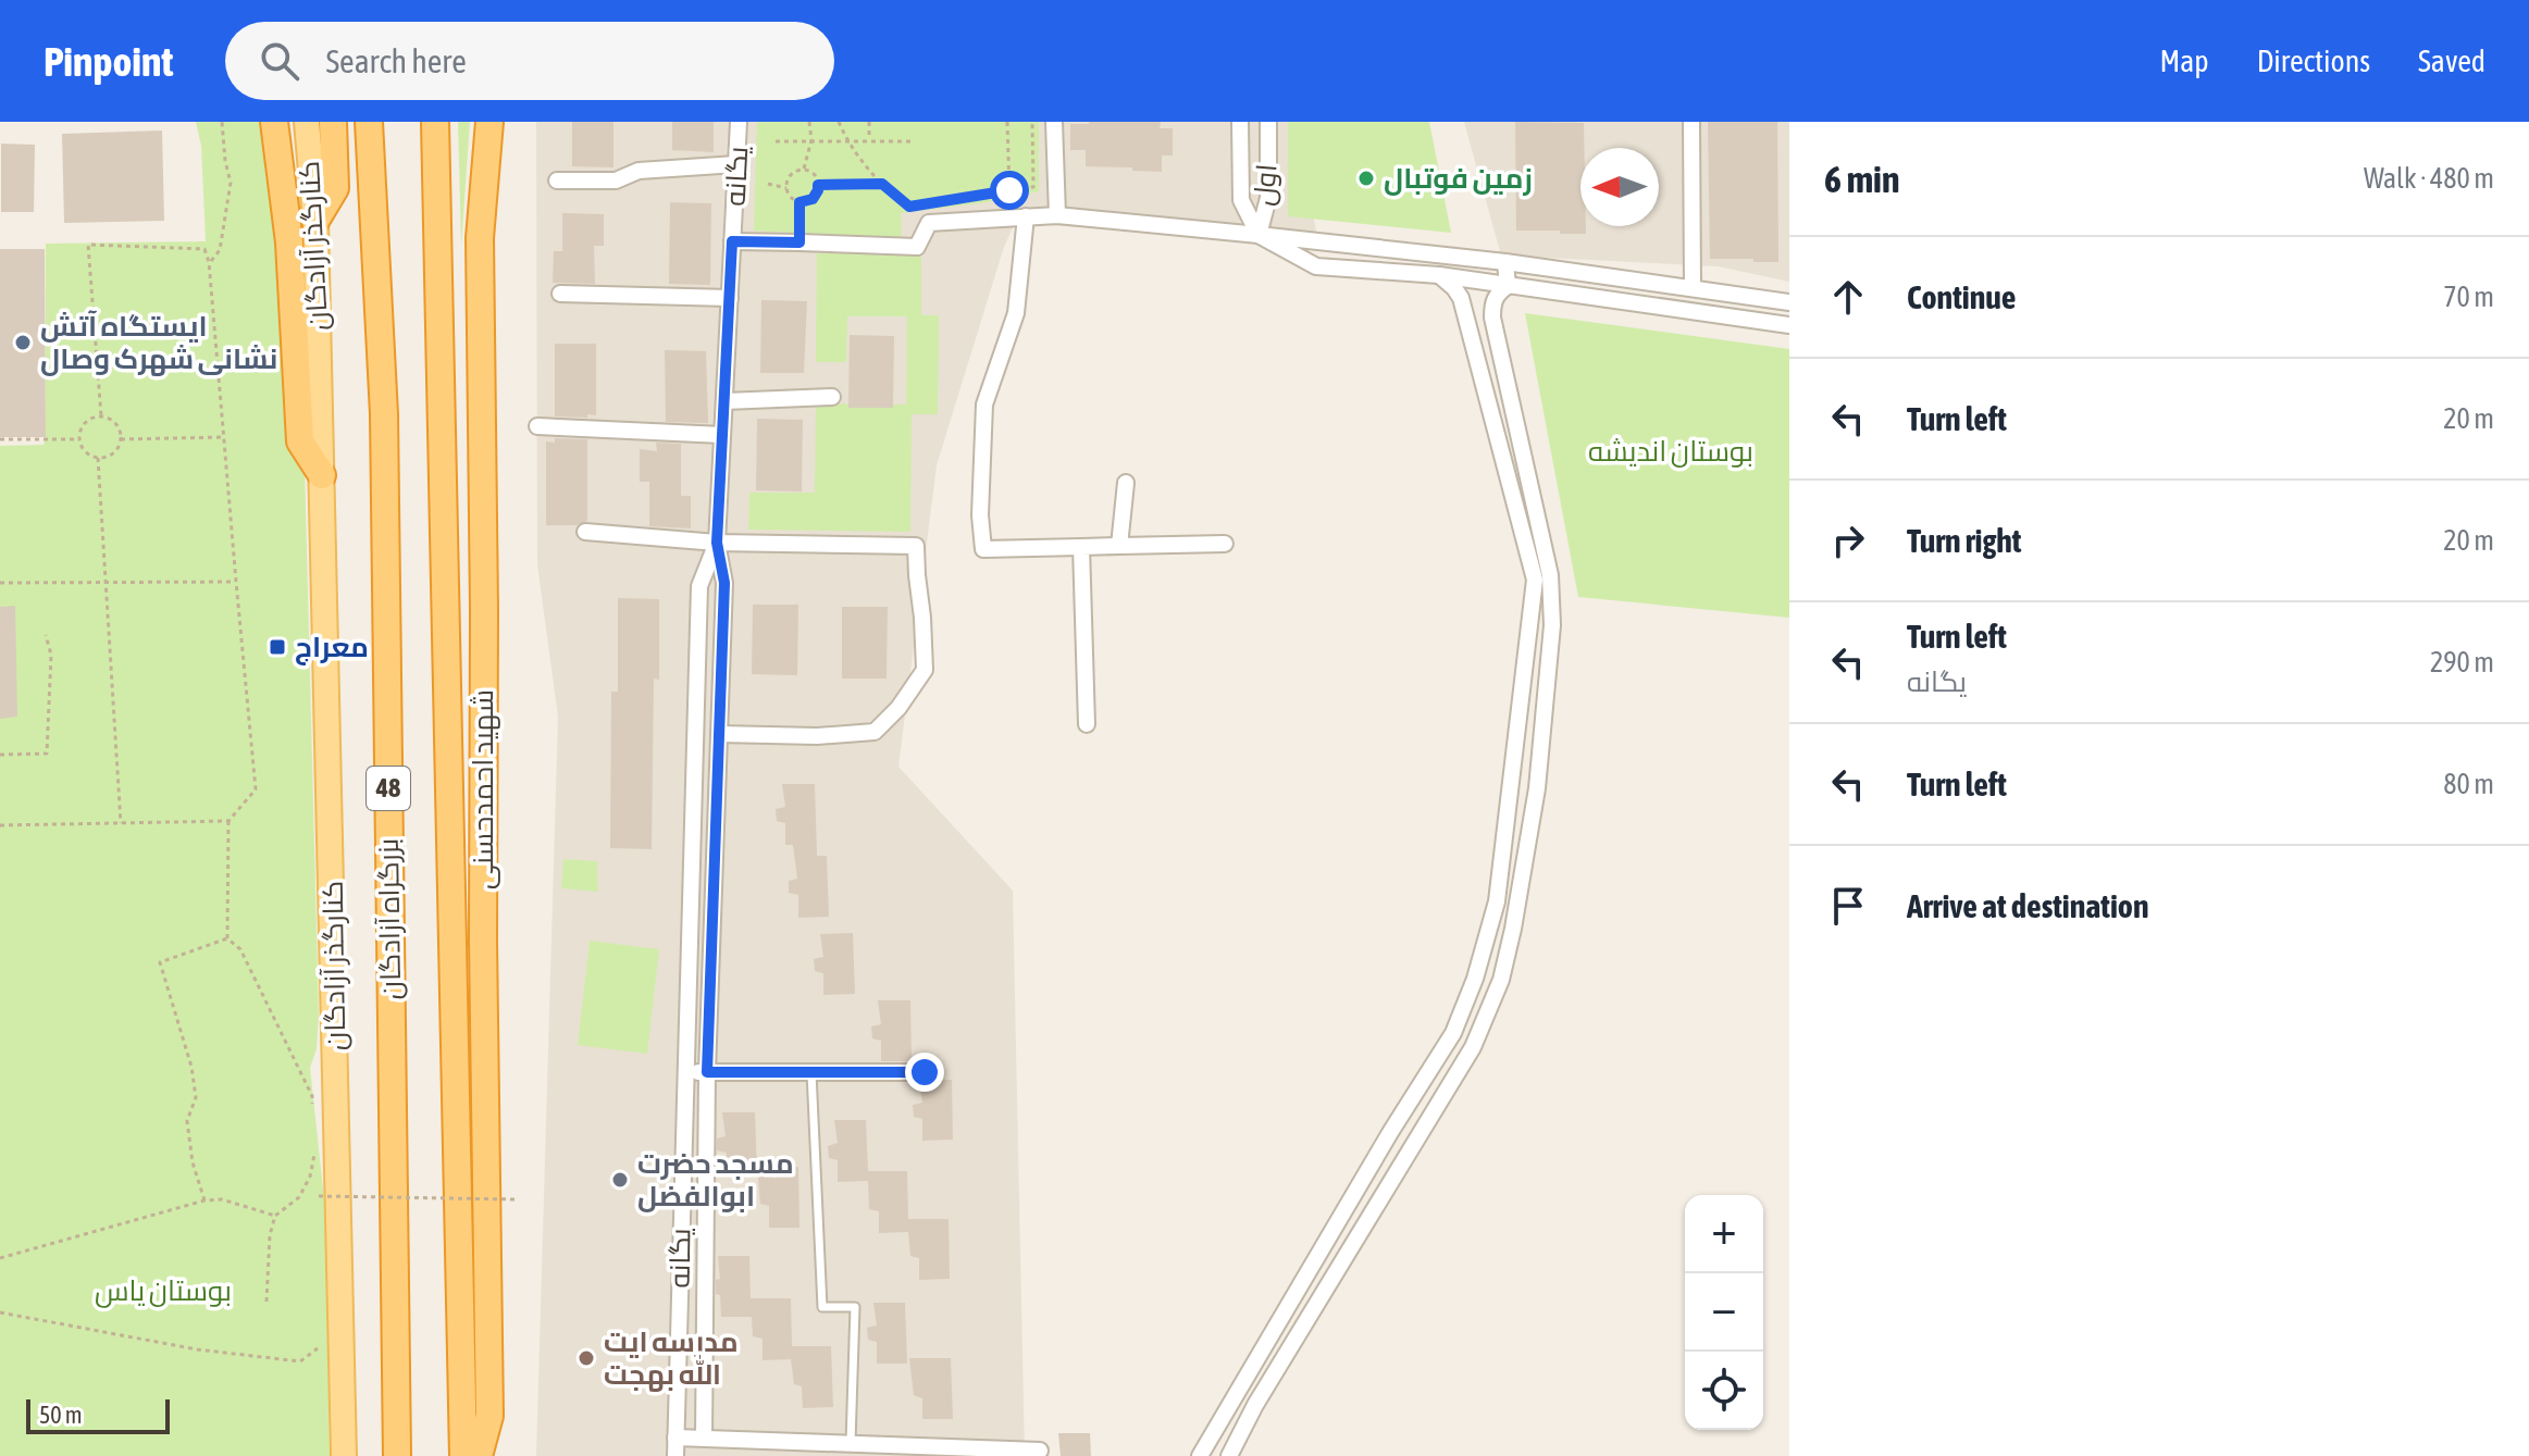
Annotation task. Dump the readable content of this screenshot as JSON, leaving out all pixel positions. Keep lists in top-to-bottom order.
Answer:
{
  "streets": {
    "highway": [
      "کنارگذر آزادگان",
      "48",
      "شهید احمدحسنی",
      "بزرگراه آزادگان"
    ],
    "street": ["یگانه", "اول"]
  },
  "parks": ["بوستان اندیشه", "بوستان یاس"],
  "places": {
    "other": [
      "زمین فوتبال",
      "ایستگاه آتش نشانی شهرک وصال",
      "مسجد حضرت ابوالفضل",
      "مدرسه ایت الله بهجت"
    ],
    "transit": ["معراج"]
  },
  "scale_bar": "50 m",
  "north": "left",
  "page": {
    "header": "Pinpoint",
    "search": "Search here",
    "nav": ["Map", "Directions", "Saved"],
    "heading": ["6 min", "Walk · 480 m"],
    "list": [
      ["Continue", "70 m"],
      ["Turn left", "20 m"],
      ["Turn right", "20 m"],
      ["Turn left", "یگانه", "290 m"],
      ["Turn left", "80 m"],
      "Arrive at destination"
    ],
    "map_buttons": ["+", "−"],
    "scale": "50 m"
  }
}
